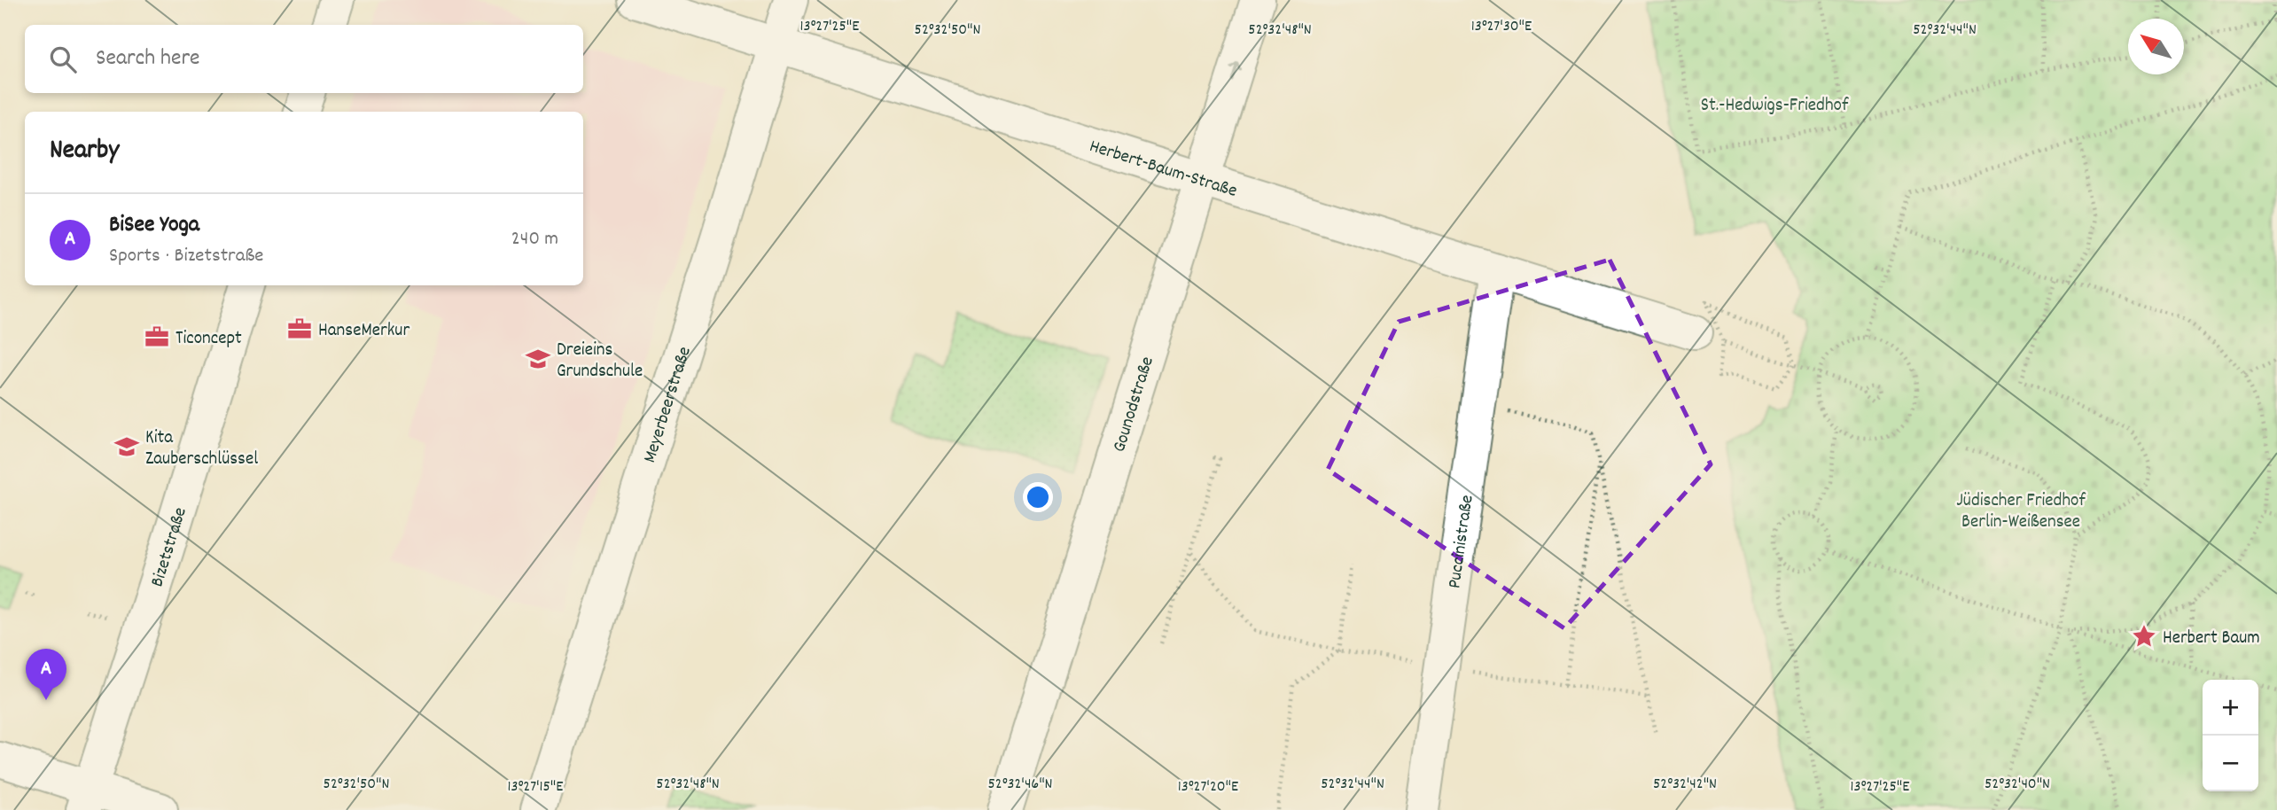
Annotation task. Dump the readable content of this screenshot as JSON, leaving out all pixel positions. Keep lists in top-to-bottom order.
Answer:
{
  "streets": {
    "street": [
      "Herbert-Baum-Straße",
      "Meyerbeerstraße",
      "Gounodstraße",
      "Puccinistraße",
      "Bizetstraße"
    ]
  },
  "crossings": [
    ["Herbert-Baum-Straße", "Meyerbeerstraße"],
    ["Herbert-Baum-Straße", "Gounodstraße"],
    ["Herbert-Baum-Straße", "Puccinistraße"]
  ],
  "parks": ["St.-Hedwigs-Friedhof", "Jüdischer Friedhof Berlin-Weißensee"],
  "places": {
    "office": ["HanseMerkur", "Ticoncept"],
    "school or university": ["Dreieins Grundschule", "Kita Zauberschlüssel"],
    "place": ["Herbert Baum"]
  },
  "north": "top left",
  "page": {
    "search": "Search here",
    "heading": "Nearby",
    "list": [
      {
        "mark": "A",
        "name": "BiSee Yoga",
        "note": "Sports · Bizetstraße",
        "value": "240 m"
      }
    ],
    "pins": "A",
    "map_buttons": ["+", "−"]
  },
  "coordinates": [
    "13°27'25\"E",
    "13°27'30\"E",
    "52°32'50\"N",
    "52°32'48\"N",
    "52°32'44\"N",
    "52°32'46\"N",
    "52°32'42\"N",
    "52°32'40\"N",
    "13°27'15\"E",
    "13°27'20\"E"
  ]
}
